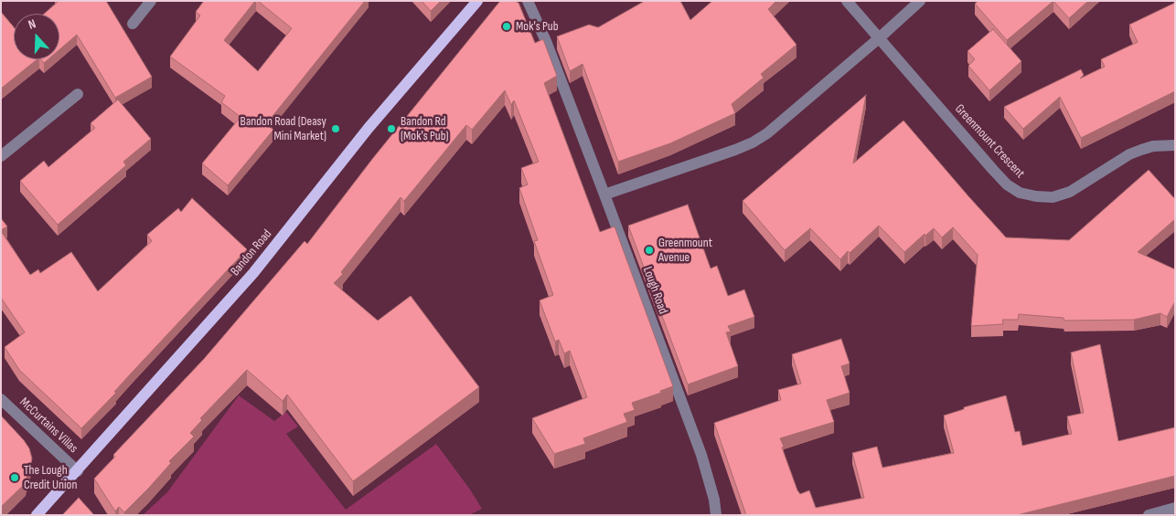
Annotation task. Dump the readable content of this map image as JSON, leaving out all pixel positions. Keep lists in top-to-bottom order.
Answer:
{
  "streets": {
    "main road": ["Bandon Road"],
    "street": ["Greenmount Crescent", "Lough Road", "McCurtains Villas"]
  },
  "crossings": [
    ["Bandon Road", "McCurtains Villas"]
  ],
  "places": [
    "Mok's Pub",
    "Bandon Road (Deasy Mini Market)",
    "Bandon Rd (Mok's Pub)",
    "Greenmount Avenue",
    "The Lough Credit Union"
  ],
  "north": "top"
}
